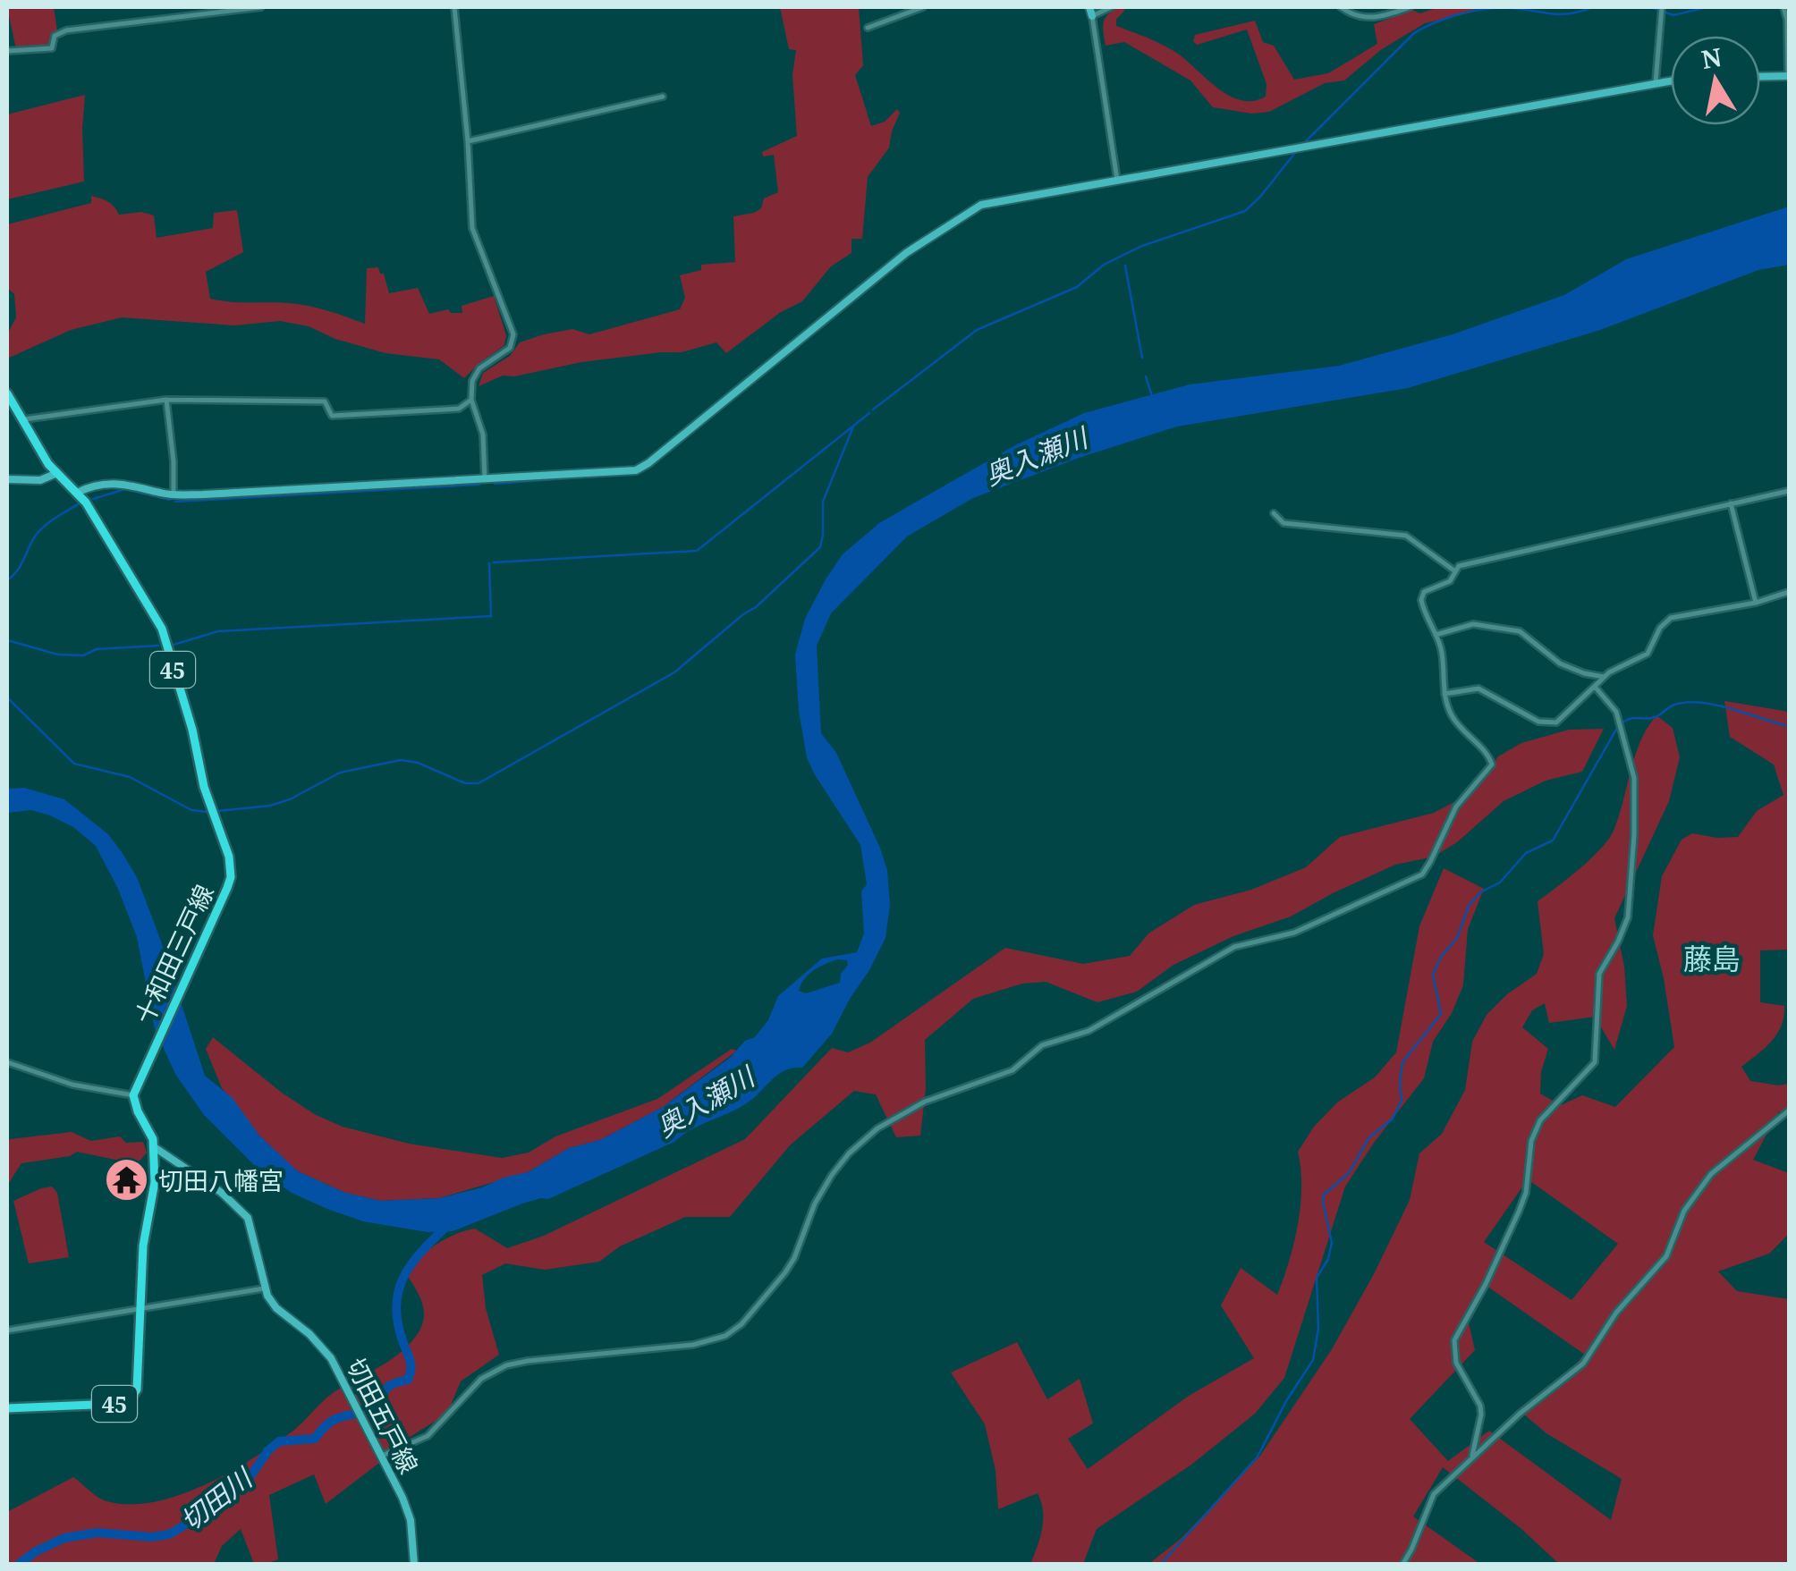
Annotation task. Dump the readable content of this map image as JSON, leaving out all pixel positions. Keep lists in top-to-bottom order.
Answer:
{
  "streets": {
    "main road": ["45", "十和田三戸線"],
    "street": ["切田五戸線"]
  },
  "crossings": [
    ["45", "十和田三戸線"],
    ["45", "切田五戸線"]
  ],
  "districts": ["藤島"],
  "water": ["奥入瀬川", "切田川"],
  "places": {
    "temple": ["切田八幡宮"]
  },
  "north": "top"
}
